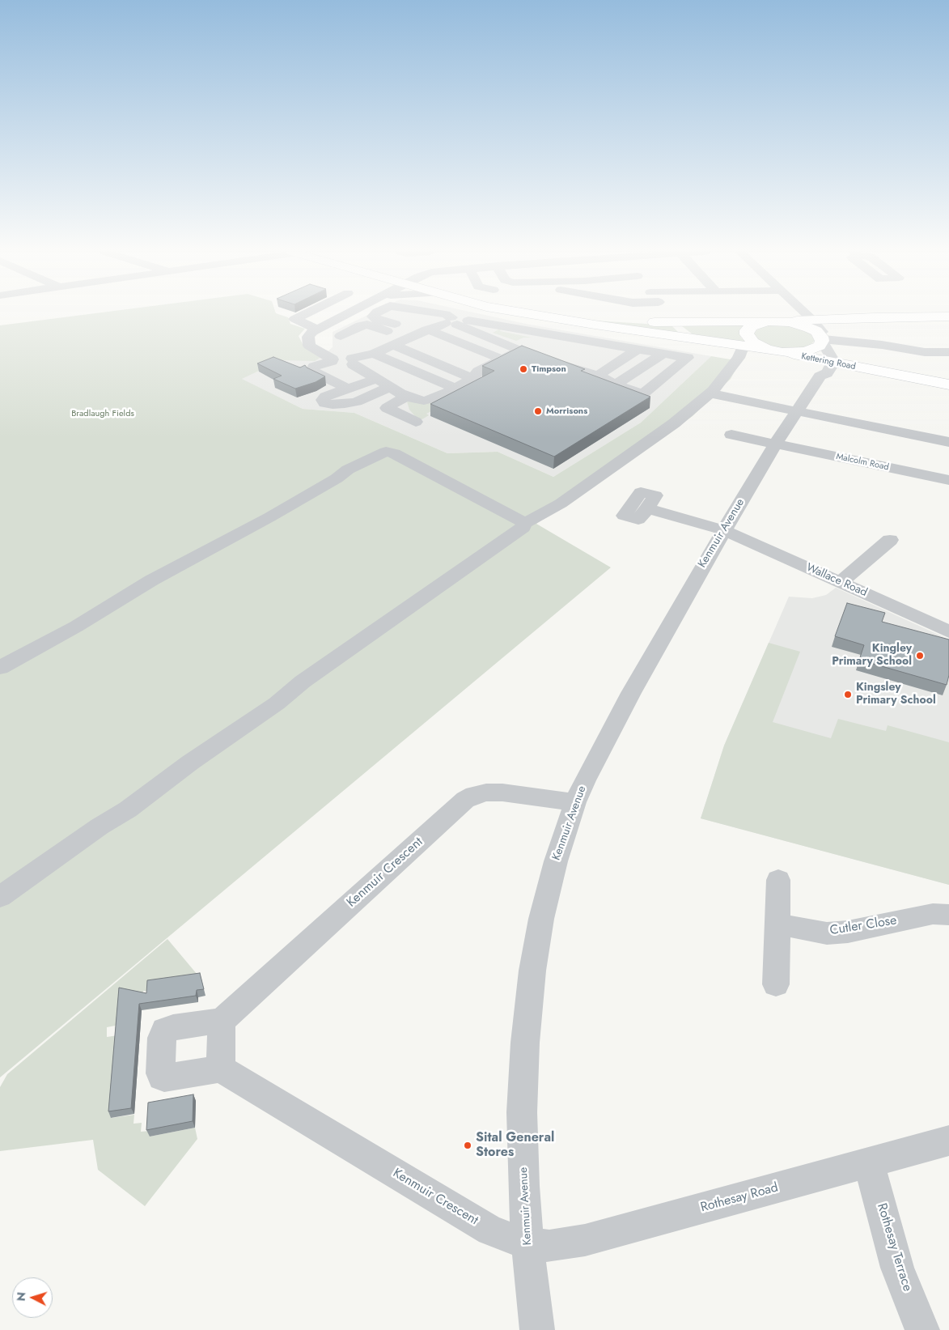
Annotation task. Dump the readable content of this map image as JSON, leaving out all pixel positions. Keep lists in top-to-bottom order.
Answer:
{
  "streets": {
    "main road": ["Kettering Road"],
    "street": [
      "Malcolm Road",
      "Kenmuir Avenue",
      "Wallace Road",
      "Kenmuir Crescent",
      "Cutler Close",
      "Rothesay Road",
      "Rothesay Terrace"
    ]
  },
  "crossings": [
    ["Kettering Road", "Kenmuir Avenue"],
    ["Malcolm Road", "Kenmuir Avenue"],
    ["Kenmuir Avenue", "Wallace Road"],
    ["Kenmuir Avenue", "Kenmuir Crescent"],
    ["Kenmuir Avenue", "Rothesay Road"],
    ["Kenmuir Crescent", "Rothesay Road"],
    ["Rothesay Road", "Rothesay Terrace"]
  ],
  "parks": ["Bradlaugh Fields"],
  "places": [
    "Timpson",
    "Morrisons",
    "Kingley Primary School",
    "Kingsley Primary School",
    "Sital General Stores"
  ],
  "north": "left"
}
